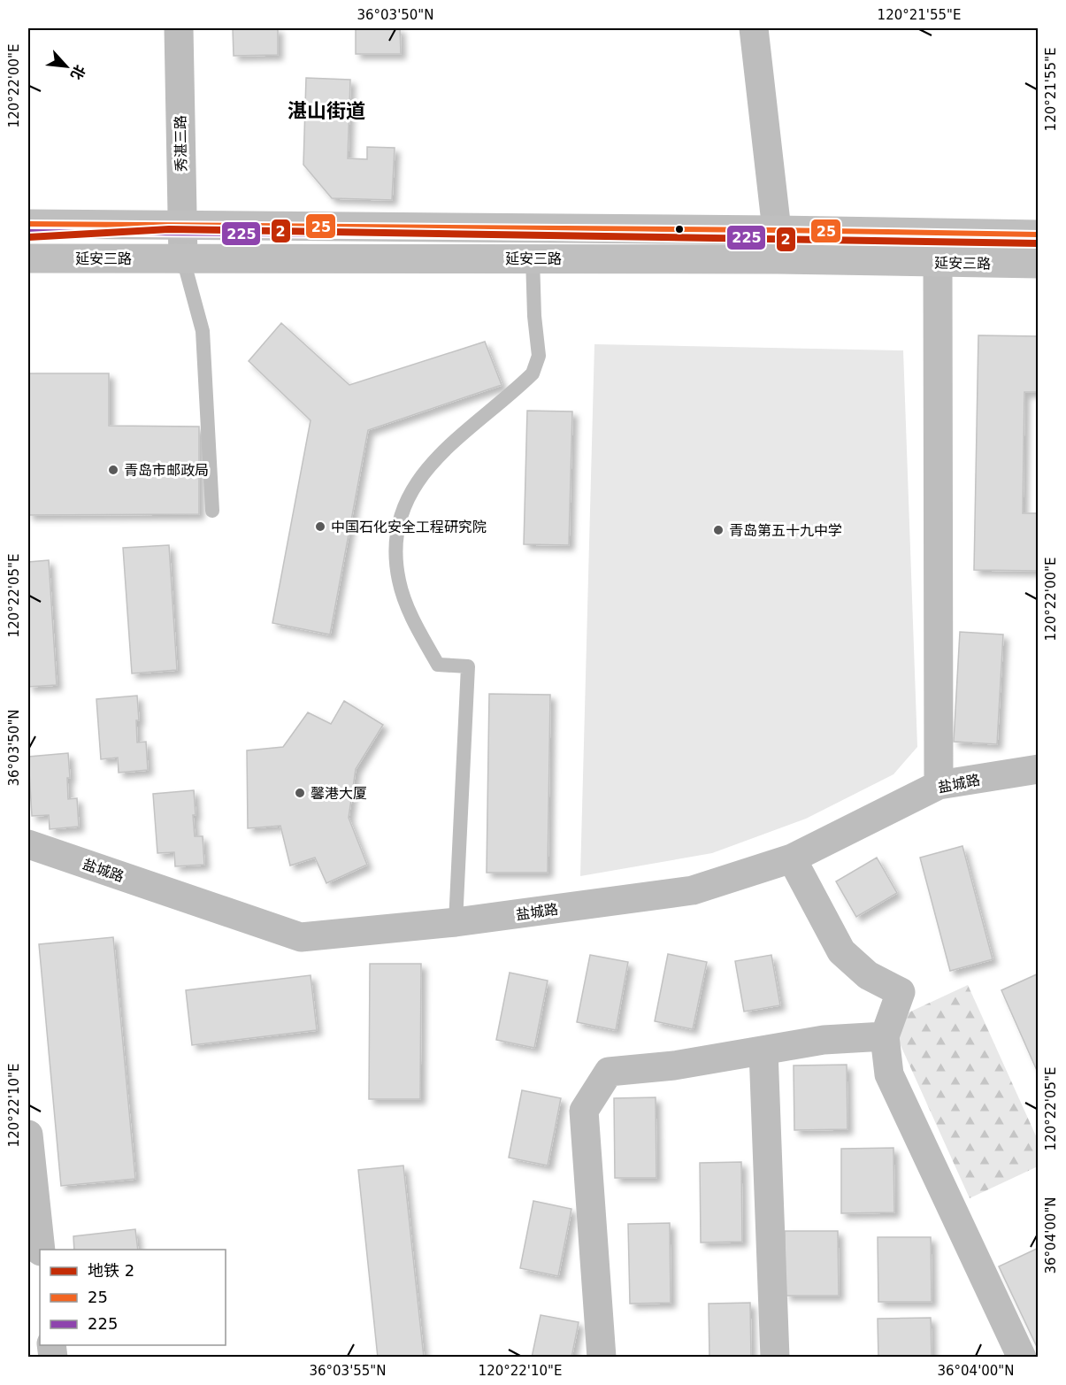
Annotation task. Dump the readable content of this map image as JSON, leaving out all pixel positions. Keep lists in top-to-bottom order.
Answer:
{
  "streets": {
    "main road": ["延安三路"],
    "street": ["秀湛三路", "盐城路"]
  },
  "crossings": [
    ["秀湛三路", "延安三路"]
  ],
  "districts": ["湛山街道"],
  "places": [
    "青岛市邮政局",
    "中国石化安全工程研究院",
    "青岛第五十九中学",
    "馨港大厦"
  ],
  "lines": ["transit line 25", "metro line 2", "transit line 225"],
  "legend": ["地铁 2", "25", "225"],
  "north": "bottom right",
  "coordinates": [
    "36°03'50\"N",
    "120°21'55\"E",
    "120°22'00\"E",
    "120°22'05\"E",
    "120°22'10\"E",
    "36°04'00\"N",
    "36°03'55\"N"
  ]
}
